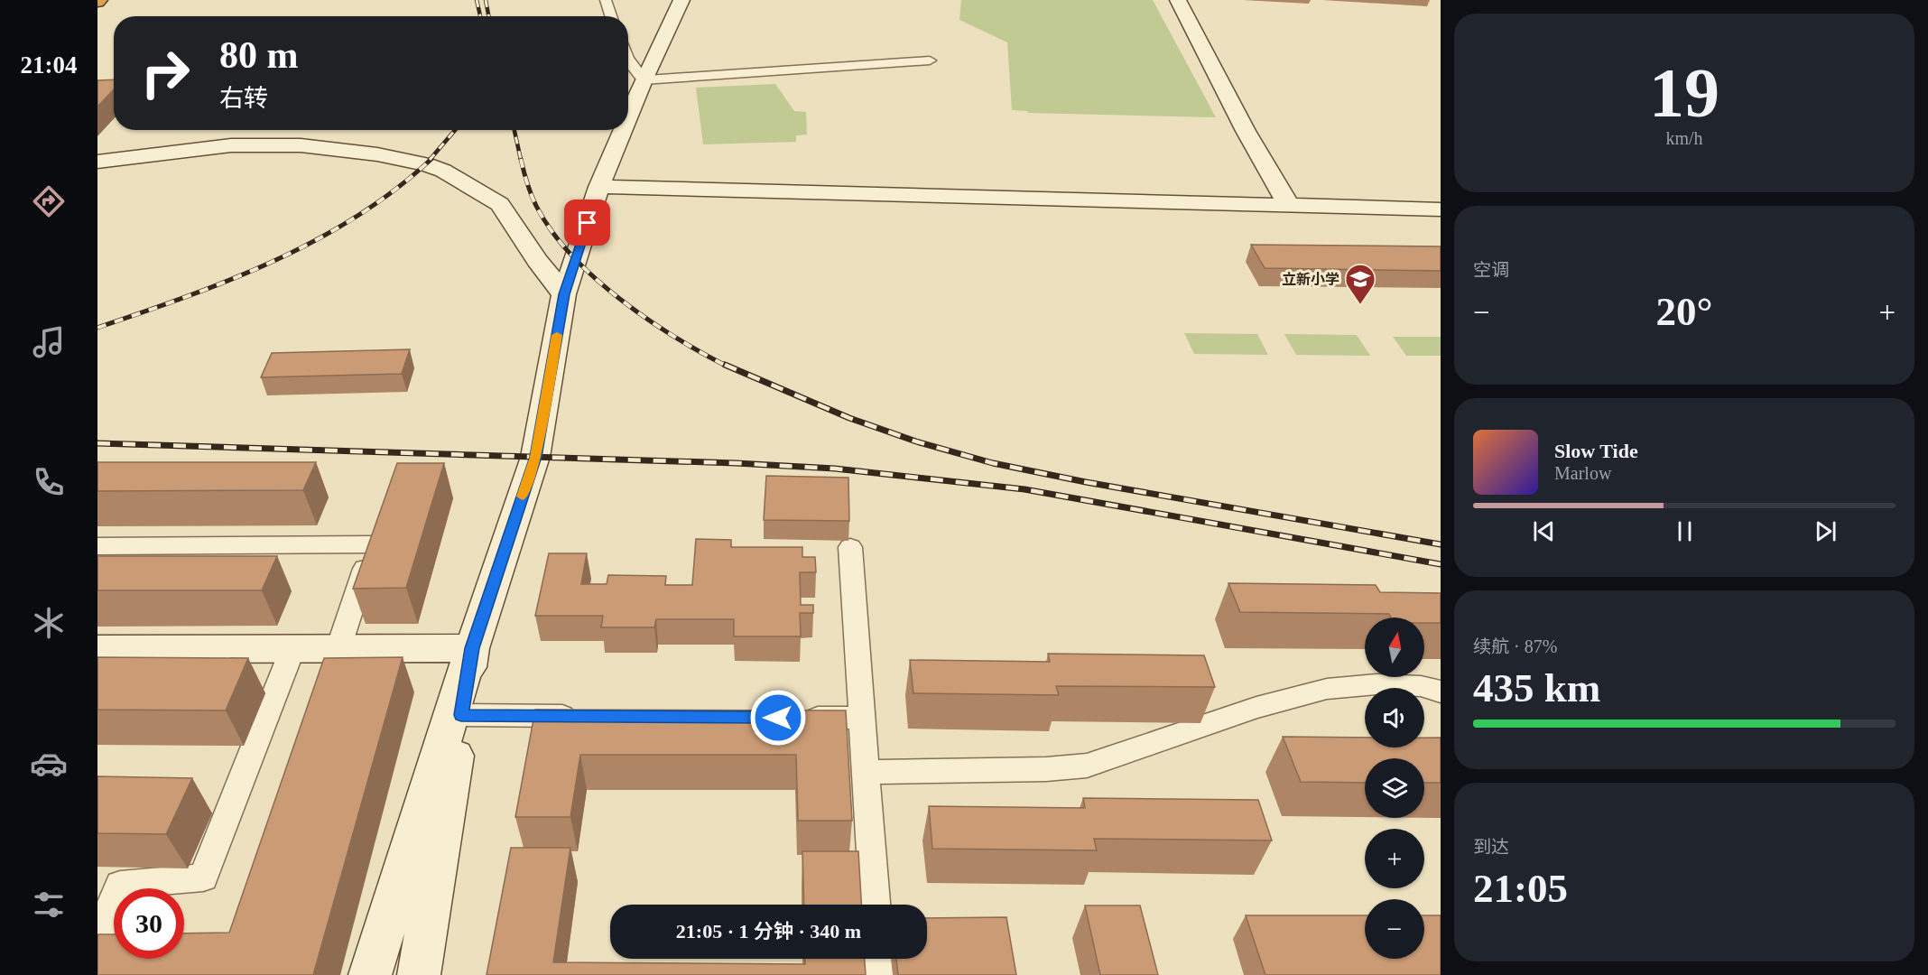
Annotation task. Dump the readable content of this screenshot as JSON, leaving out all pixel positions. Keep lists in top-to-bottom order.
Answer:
{
  "places": {
    "school or university": ["立新小学"]
  },
  "north": "top",
  "page": {
    "tabs": "21:04",
    "tile": [
      ["19", "km/h"],
      "空调",
      ["续航 · 87%", "435 km"],
      ["到达", "21:05"]
    ],
    "turn": ["80 m", "右转"],
    "heat": ["−", "20°", "+"],
    "song": ["Slow Tide", "Marlow"],
    "map_buttons": ["+", "−"],
    "limit": "30",
    "trip": "21:05 · 1 分钟 · 340 m"
  }
}
